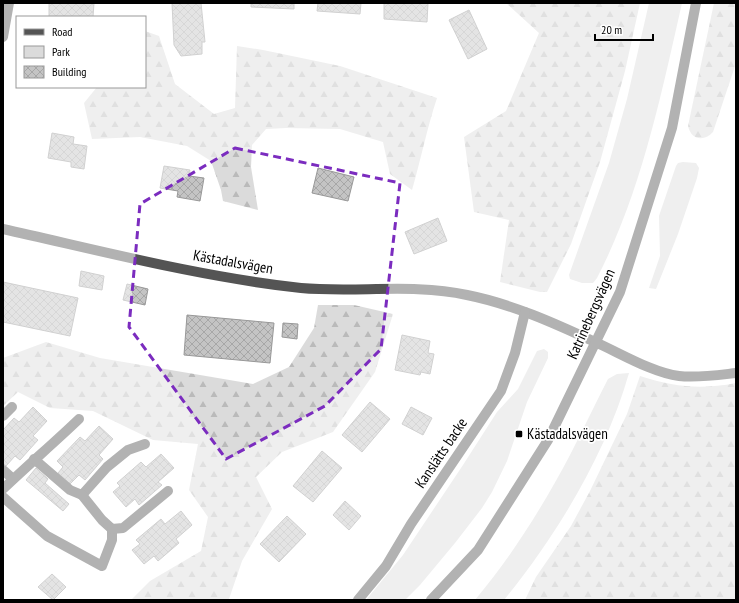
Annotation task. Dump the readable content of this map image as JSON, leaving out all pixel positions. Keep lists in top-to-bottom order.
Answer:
{
  "streets": {
    "street": ["Kästadalsvägen", "Katrinebergsvägen", "Kanslätts backe"]
  },
  "crossings": [
    ["Kästadalsvägen", "Katrinebergsvägen"],
    ["Kästadalsvägen", "Kanslätts backe"]
  ],
  "places": {
    "transit": ["Kästadalsvägen"]
  },
  "legend": ["Road", "Park", "Building"],
  "scale_bar": "20 m"
}
